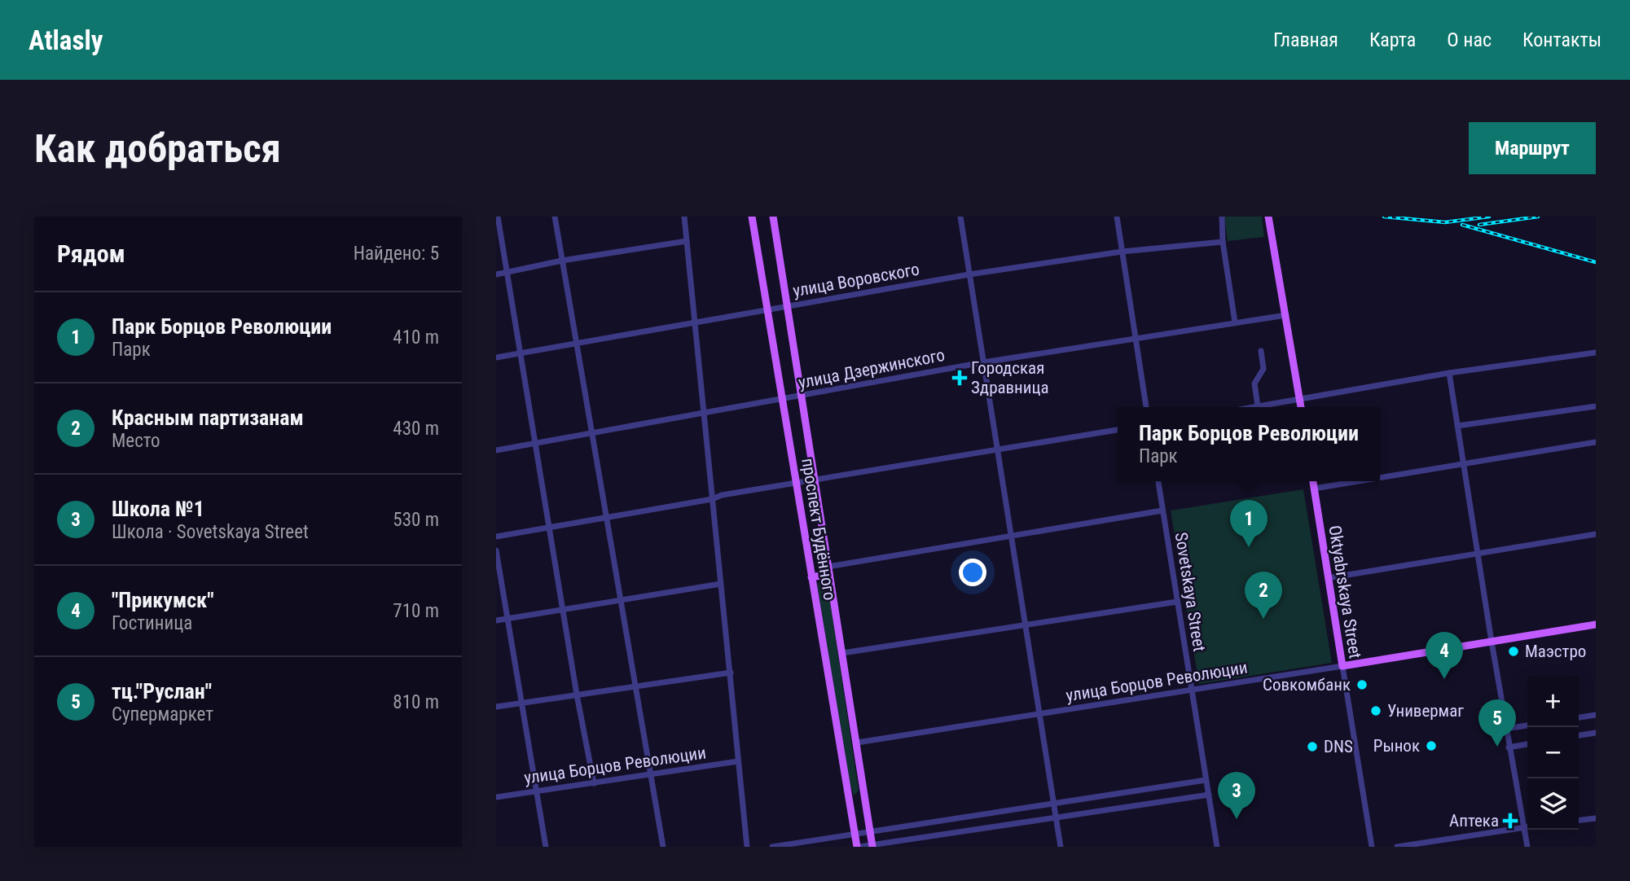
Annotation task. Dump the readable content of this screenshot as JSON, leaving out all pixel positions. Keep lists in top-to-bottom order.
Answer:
{
  "streets": {
    "main road": ["проспект Будённого", "Oktyabrskaya Street", "улица Борцов Революции"],
    "street": ["улица Воровского", "улица Дзержинского", "Sovetskaya Street"]
  },
  "crossings": [
    ["улица Воровского", "проспект Будённого"],
    ["улица Дзержинского", "проспект Будённого"],
    ["проспект Будённого", "улица Борцов Революции"],
    ["Sovetskaya Street", "улица Борцов Революции"],
    ["Oktyabrskaya Street", "улица Борцов Революции"]
  ],
  "places": {
    "health": ["Городская Здравница", "Аптека"],
    "other": [
      "Маэстро",
      "Совкомбанк",
      "Универмаг",
      "Рынок",
      "DNS"
    ]
  },
  "page": {
    "header": "Atlasly",
    "nav": [
      "Главная",
      "Карта",
      "О нас",
      "Контакты"
    ],
    "buttons": "Маршрут",
    "title": "Как добраться",
    "heading": ["Рядом", "Найдено: 5"],
    "list": [
      {
        "mark": "1",
        "name": "Парк Борцов Революции",
        "note": "Парк",
        "value": "410 m"
      },
      {
        "mark": "2",
        "name": "Красным партизанам",
        "note": "Место",
        "value": "430 m"
      },
      {
        "mark": "3",
        "name": "Школа №1",
        "note": "Школа · Sovetskaya Street",
        "value": "530 m"
      },
      {
        "mark": "4",
        "name": "\"Прикумск\"",
        "note": "Гостиница",
        "value": "710 m"
      },
      {
        "mark": "5",
        "name": "тц.\"Руслан\"",
        "note": "Супермаркет",
        "value": "810 m"
      }
    ],
    "popup": ["Парк Борцов Революции", "Парк"],
    "pins": [
      "1",
      "2",
      "4",
      "5",
      "3"
    ],
    "map_buttons": ["+", "−"]
  }
}
